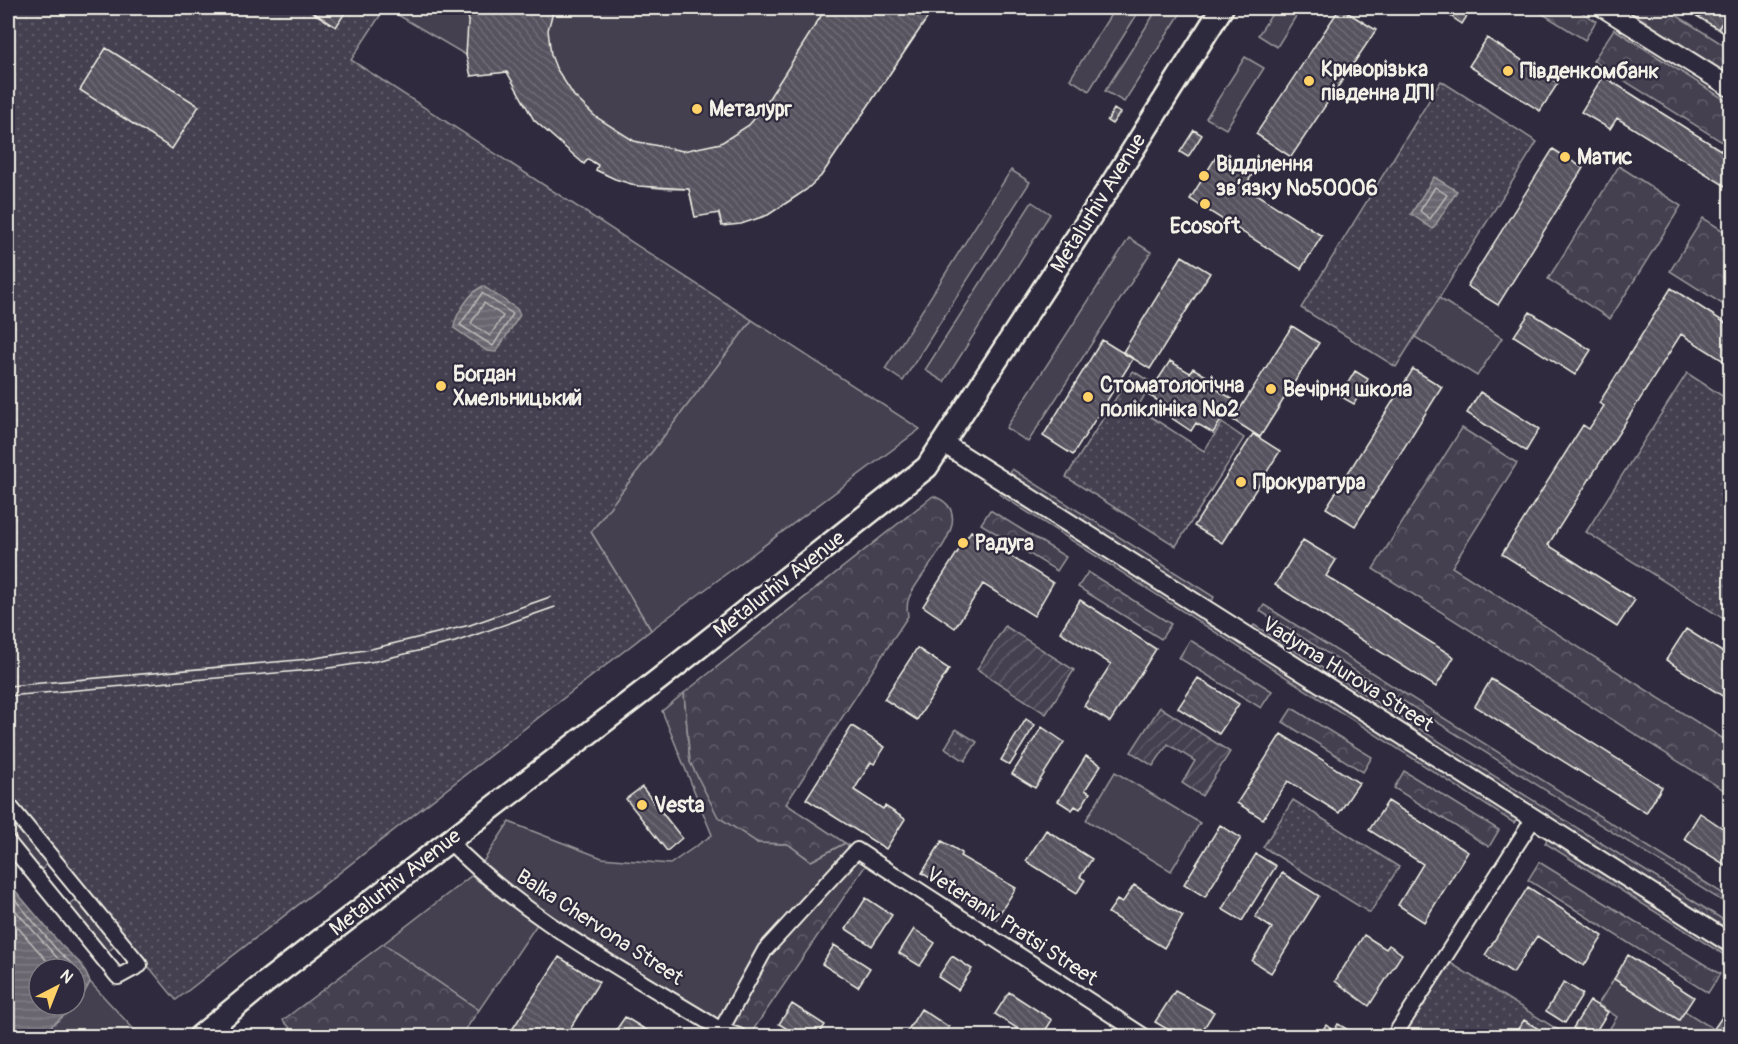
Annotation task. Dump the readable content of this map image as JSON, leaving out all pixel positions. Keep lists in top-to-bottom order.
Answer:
{
  "streets": {
    "main road": ["Metalurhiv Avenue"],
    "street": ["Vadyma Hurova Street", "Veteraniv Pratsi Street", "Balka Chervona Street"]
  },
  "crossings": [
    ["Metalurhiv Avenue", "Vadyma Hurova Street"],
    ["Metalurhiv Avenue", "Balka Chervona Street"],
    ["Veteraniv Pratsi Street", "Balka Chervona Street"]
  ],
  "places": [
    "Південкомбанк",
    "Криворізька південна ДПІ",
    "Металург",
    "Матис",
    "Відділення зв’язку №50006",
    "Ecosoft",
    "Богдан Хмельницький",
    "Вечірня школа",
    "Стоматологічна поліклініка №2",
    "Прокуратура",
    "Радуга",
    "Vesta"
  ],
  "north": "top right"
}
